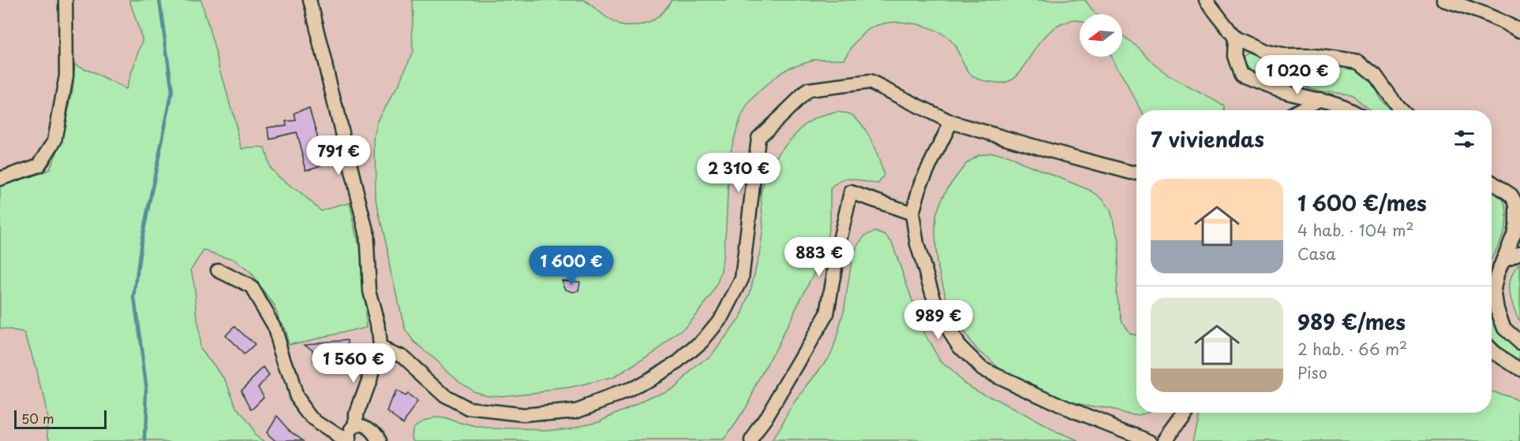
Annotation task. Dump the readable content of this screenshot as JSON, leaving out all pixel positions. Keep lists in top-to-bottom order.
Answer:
{
  "scale_bar": "50 m",
  "north": "left",
  "page": {
    "price": [
      "1 020 €",
      "791 €",
      "2 310 €",
      "883 €",
      "1 600 €",
      "989 €",
      "1 560 €"
    ],
    "heading": "7 viviendas",
    "list": [
      {
        "name": "1 600 €/mes",
        "note": "4 hab. · 104 m² · Casa"
      },
      {
        "name": "989 €/mes",
        "note": "2 hab. · 66 m² · Piso"
      }
    ],
    "scale": "50 m"
  }
}
